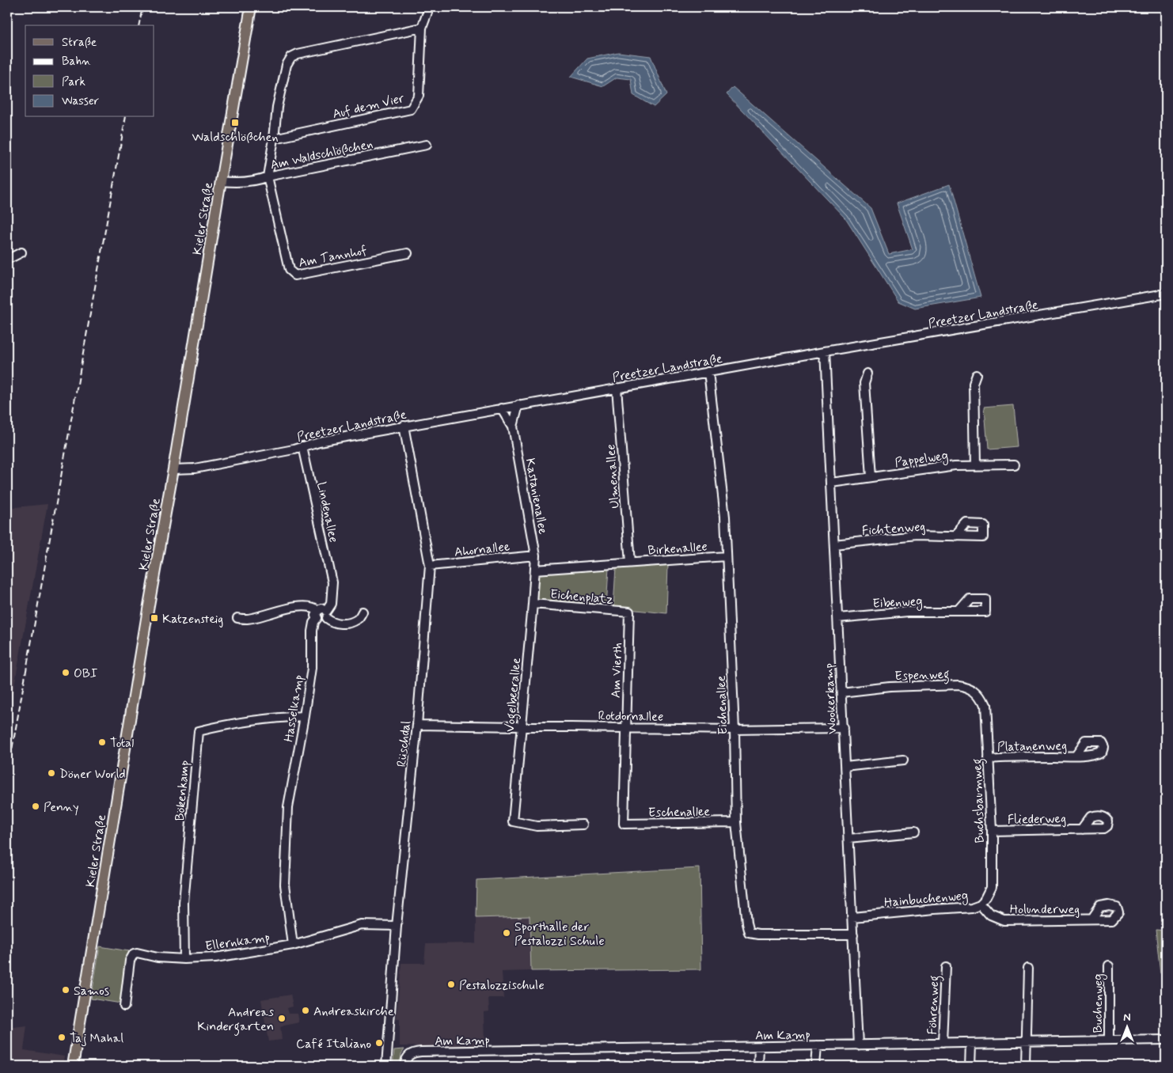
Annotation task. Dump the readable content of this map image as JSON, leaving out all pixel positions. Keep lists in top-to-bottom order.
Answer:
{
  "streets": {
    "main road": ["Kieler Straße"],
    "street": [
      "Auf dem Vier",
      "Am Waldschlößchen",
      "Am Tannhof",
      "Preetzer Landstraße",
      "Pappelweg",
      "Ulmenallee",
      "Kastanienallee",
      "Lindenallee",
      "Fichtenweg",
      "Birkenallee",
      "Ahornallee",
      "Eichenplatz",
      "Eibenweg",
      "Am Vierth",
      "Espenweg",
      "Vogelbeerallee",
      "Wookerkamp",
      "Eichenallee",
      "Hasselkamp",
      "Rotdornallee",
      "Rüschdal",
      "Platanenweg",
      "Bökenkamp",
      "Buchsbaumweg",
      "Eschenallee",
      "Fliederweg",
      "Hainbuchenweg",
      "Holunderweg",
      "Ellernkamp",
      "Buchenweg",
      "Föhrenweg",
      "Am Kamp"
    ]
  },
  "crossings": [
    ["Am Waldschlößchen", "Kieler Straße"],
    ["Am Waldschlößchen", "Am Tannhof"],
    ["Kieler Straße", "Preetzer Landstraße"],
    ["Preetzer Landstraße", "Ulmenallee"],
    ["Preetzer Landstraße", "Kastanienallee"],
    ["Preetzer Landstraße", "Lindenallee"],
    ["Preetzer Landstraße", "Wookerkamp"],
    ["Preetzer Landstraße", "Eichenallee"],
    ["Preetzer Landstraße", "Rüschdal"],
    ["Pappelweg", "Wookerkamp"],
    ["Ulmenallee", "Birkenallee"],
    ["Ulmenallee", "Eichenplatz"],
    ["Kastanienallee", "Ahornallee"],
    ["Kastanienallee", "Eichenplatz"],
    ["Kastanienallee", "Vogelbeerallee"],
    ["Fichtenweg", "Wookerkamp"],
    ["Birkenallee", "Eichenplatz"],
    ["Birkenallee", "Eichenallee"],
    ["Ahornallee", "Rüschdal"],
    ["Eichenplatz", "Am Vierth"],
    ["Eichenplatz", "Vogelbeerallee"],
    ["Eibenweg", "Wookerkamp"],
    ["Am Vierth", "Rotdornallee"],
    ["Am Vierth", "Eschenallee"],
    ["Espenweg", "Wookerkamp"],
    ["Espenweg", "Buchsbaumweg"],
    ["Vogelbeerallee", "Rotdornallee"],
    ["Wookerkamp", "Eichenallee"],
    ["Wookerkamp", "Rotdornallee"],
    ["Wookerkamp", "Hainbuchenweg"],
    ["Wookerkamp", "Am Kamp"],
    ["Eichenallee", "Rotdornallee"],
    ["Eichenallee", "Eschenallee"],
    ["Hasselkamp", "Bökenkamp"],
    ["Hasselkamp", "Ellernkamp"],
    ["Rotdornallee", "Rüschdal"],
    ["Rüschdal", "Ellernkamp"],
    ["Platanenweg", "Buchsbaumweg"],
    ["Bökenkamp", "Ellernkamp"],
    ["Buchsbaumweg", "Fliederweg"],
    ["Buchsbaumweg", "Hainbuchenweg"],
    ["Hainbuchenweg", "Holunderweg"],
    ["Buchenweg", "Am Kamp"],
    ["Föhrenweg", "Am Kamp"]
  ],
  "places": {
    "transit": ["Waldschlößchen", "Katzensteig"],
    "other": [
      "OBI",
      "Total",
      "Döner World",
      "Penny",
      "Sporthalle der Pestalozzi Schule",
      "Pestalozzischule",
      "Samos",
      "Andreaskirche",
      "Andreas Kindergarten",
      "Taj Mahal",
      "Café Italiano"
    ]
  },
  "legend": [
    "Straße",
    "Bahn",
    "Park",
    "Wasser"
  ],
  "north": "top"
}
